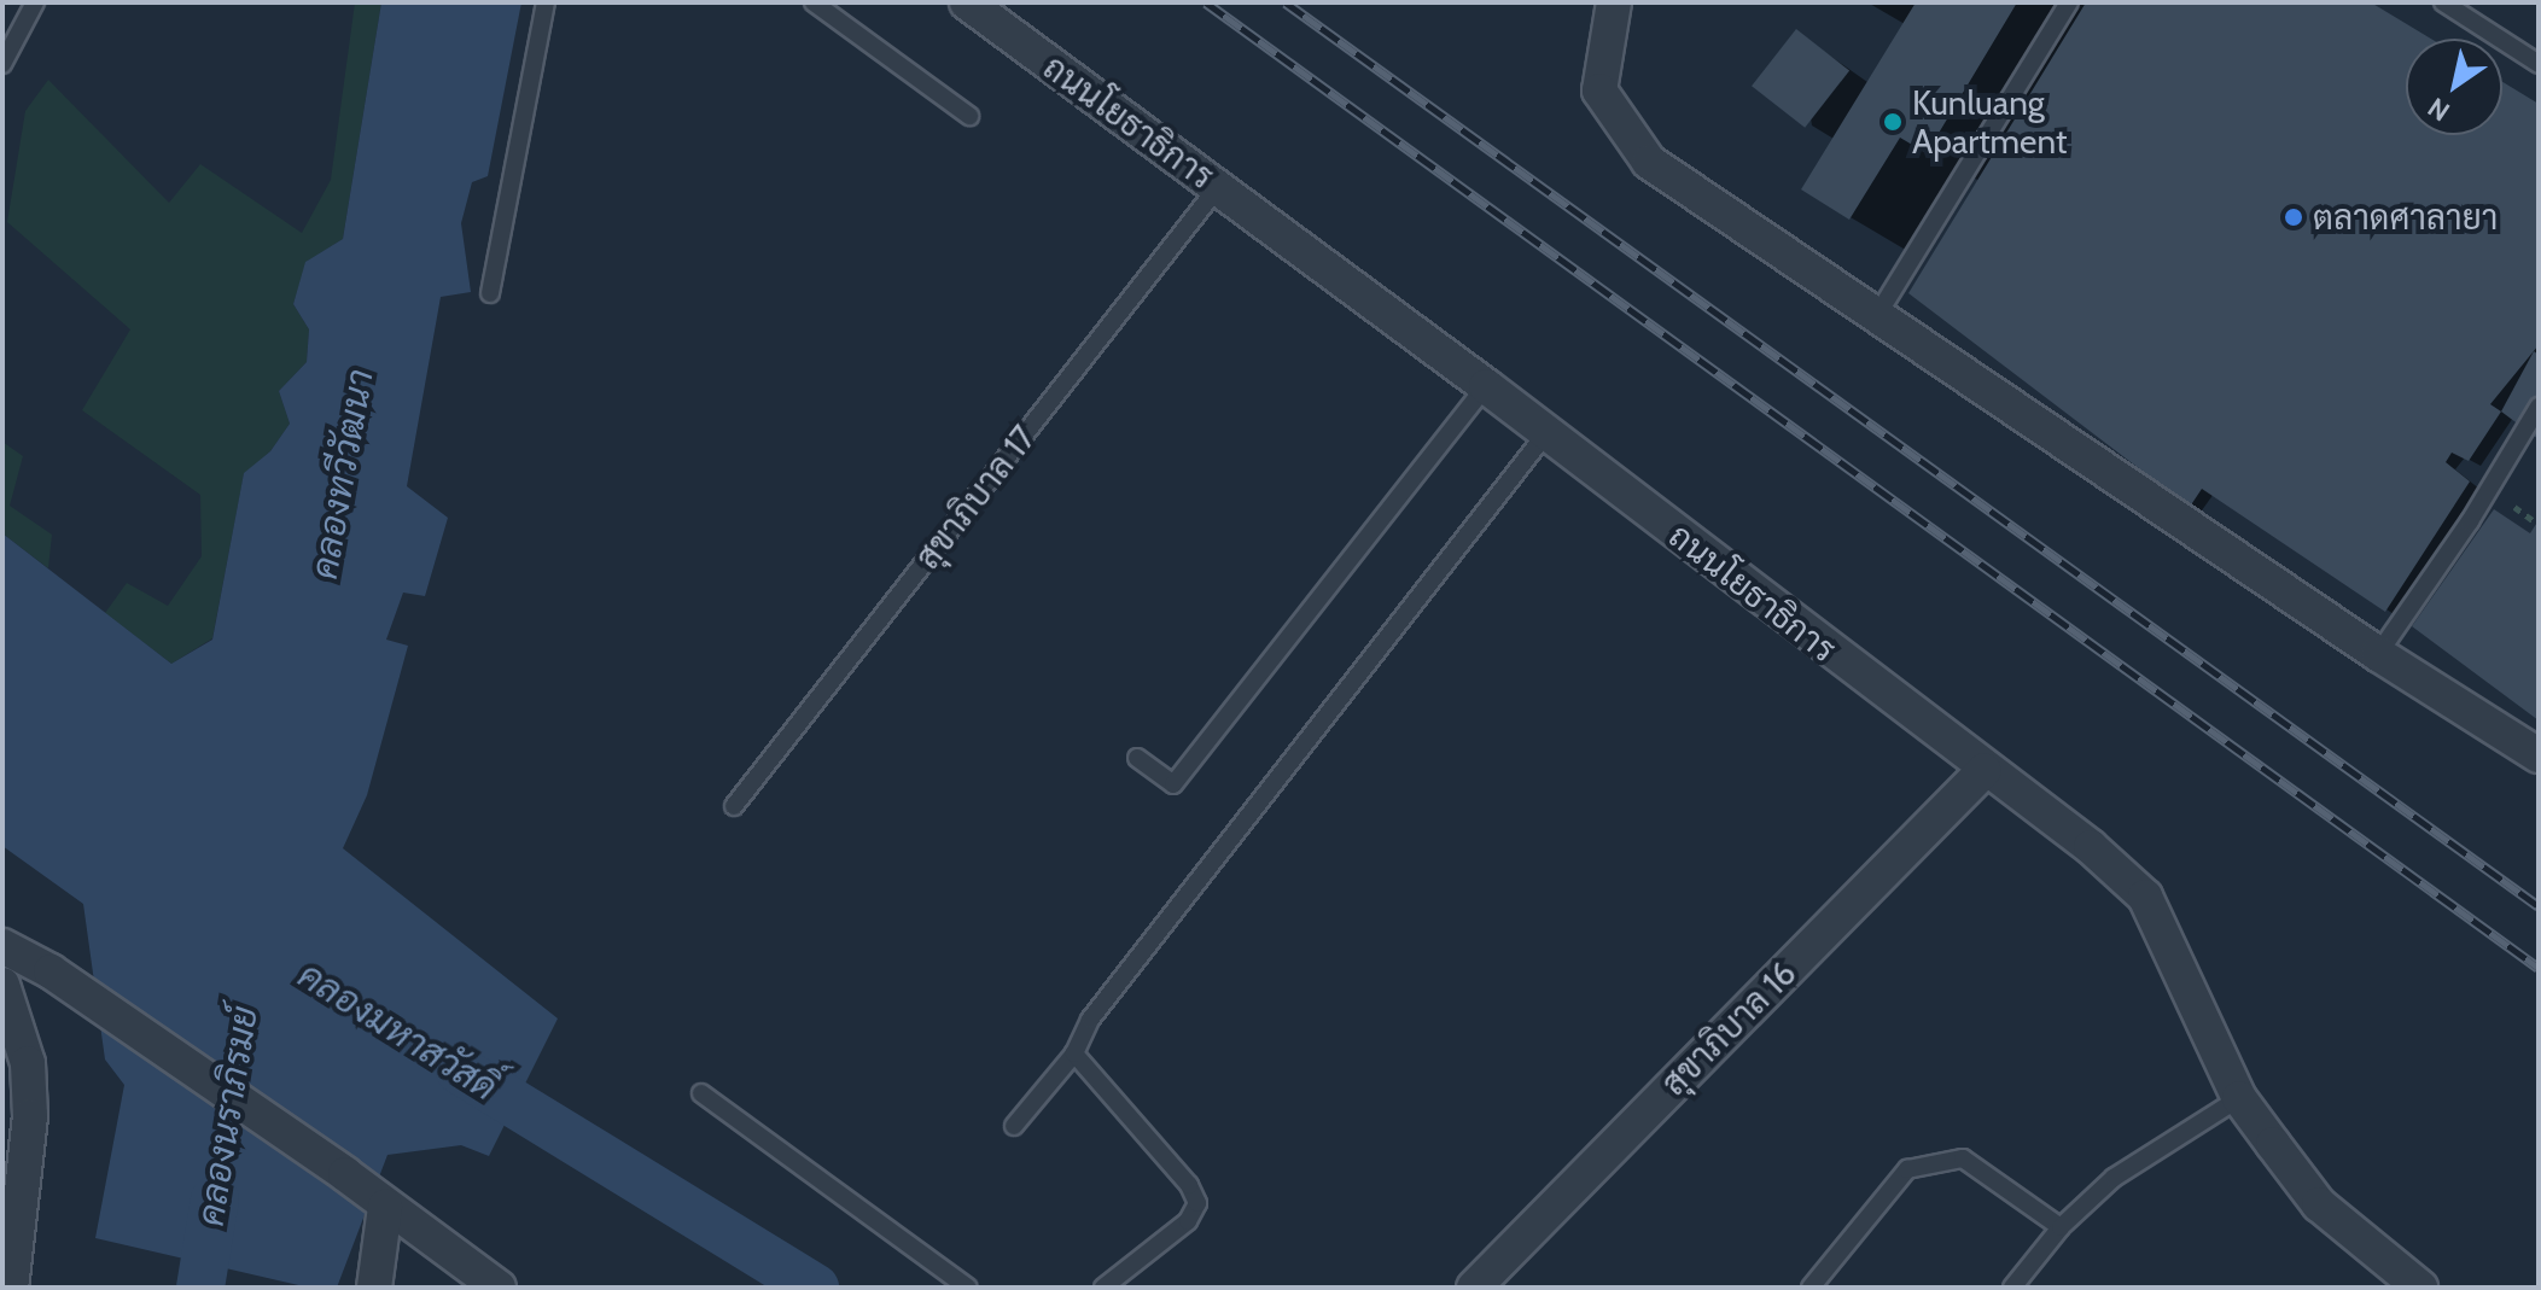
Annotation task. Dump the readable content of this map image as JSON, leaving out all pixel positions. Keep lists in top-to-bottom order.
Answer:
{
  "streets": {
    "street": ["ถนนโยธาธิการ", "สุขาภิบาล 16"],
    "lane": ["สุขาภิบาล 17"]
  },
  "crossings": [
    ["ถนนโยธาธิการ", "สุขาภิบาล 17"],
    ["ถนนโยธาธิการ", "สุขาภิบาล 16"]
  ],
  "water": ["คลองทวีวัฒนา", "คลองมหาสวัสดิ์", "คลองนราภิรมย์"],
  "places": ["Kunluang Apartment", "ตลาดศาลายา"],
  "north": "bottom left"
}
